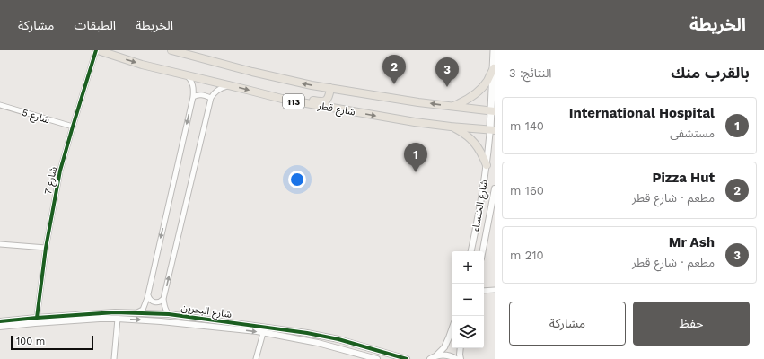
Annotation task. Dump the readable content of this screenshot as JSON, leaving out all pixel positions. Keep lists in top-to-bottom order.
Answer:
{
  "streets": {
    "main road": ["113", "شارع قطر", "شارع الخنساء"],
    "street": ["شارع 5", "شارع 7", "شارع البحرين"]
  },
  "crossings": [
    ["شارع قطر", "شارع 7"],
    ["شارع قطر", "شارع الخنساء"],
    ["شارع 5", "شارع 7"],
    ["شارع 7", "شارع البحرين"]
  ],
  "scale_bar": "100 m",
  "page": {
    "header": "الخريطة",
    "nav": ["الخريطة", "الطبقات", "مشاركة"],
    "heading": ["بالقرب منك", "النتائج: 3"],
    "pins": ["2", "3", "1"],
    "list": [
      {
        "mark": "1",
        "name": "International Hospital",
        "note": "مستشفى",
        "value": "140 m"
      },
      {
        "mark": "2",
        "name": "Pizza Hut",
        "note": "مطعم · شارع قطر",
        "value": "160 m"
      },
      {
        "mark": "3",
        "name": "Mr Ash",
        "note": "مطعم · شارع قطر",
        "value": "210 m"
      }
    ],
    "map_buttons": ["+", "−"],
    "buttons": ["حفظ", "مشاركة"],
    "scale": "100 m"
  }
}
